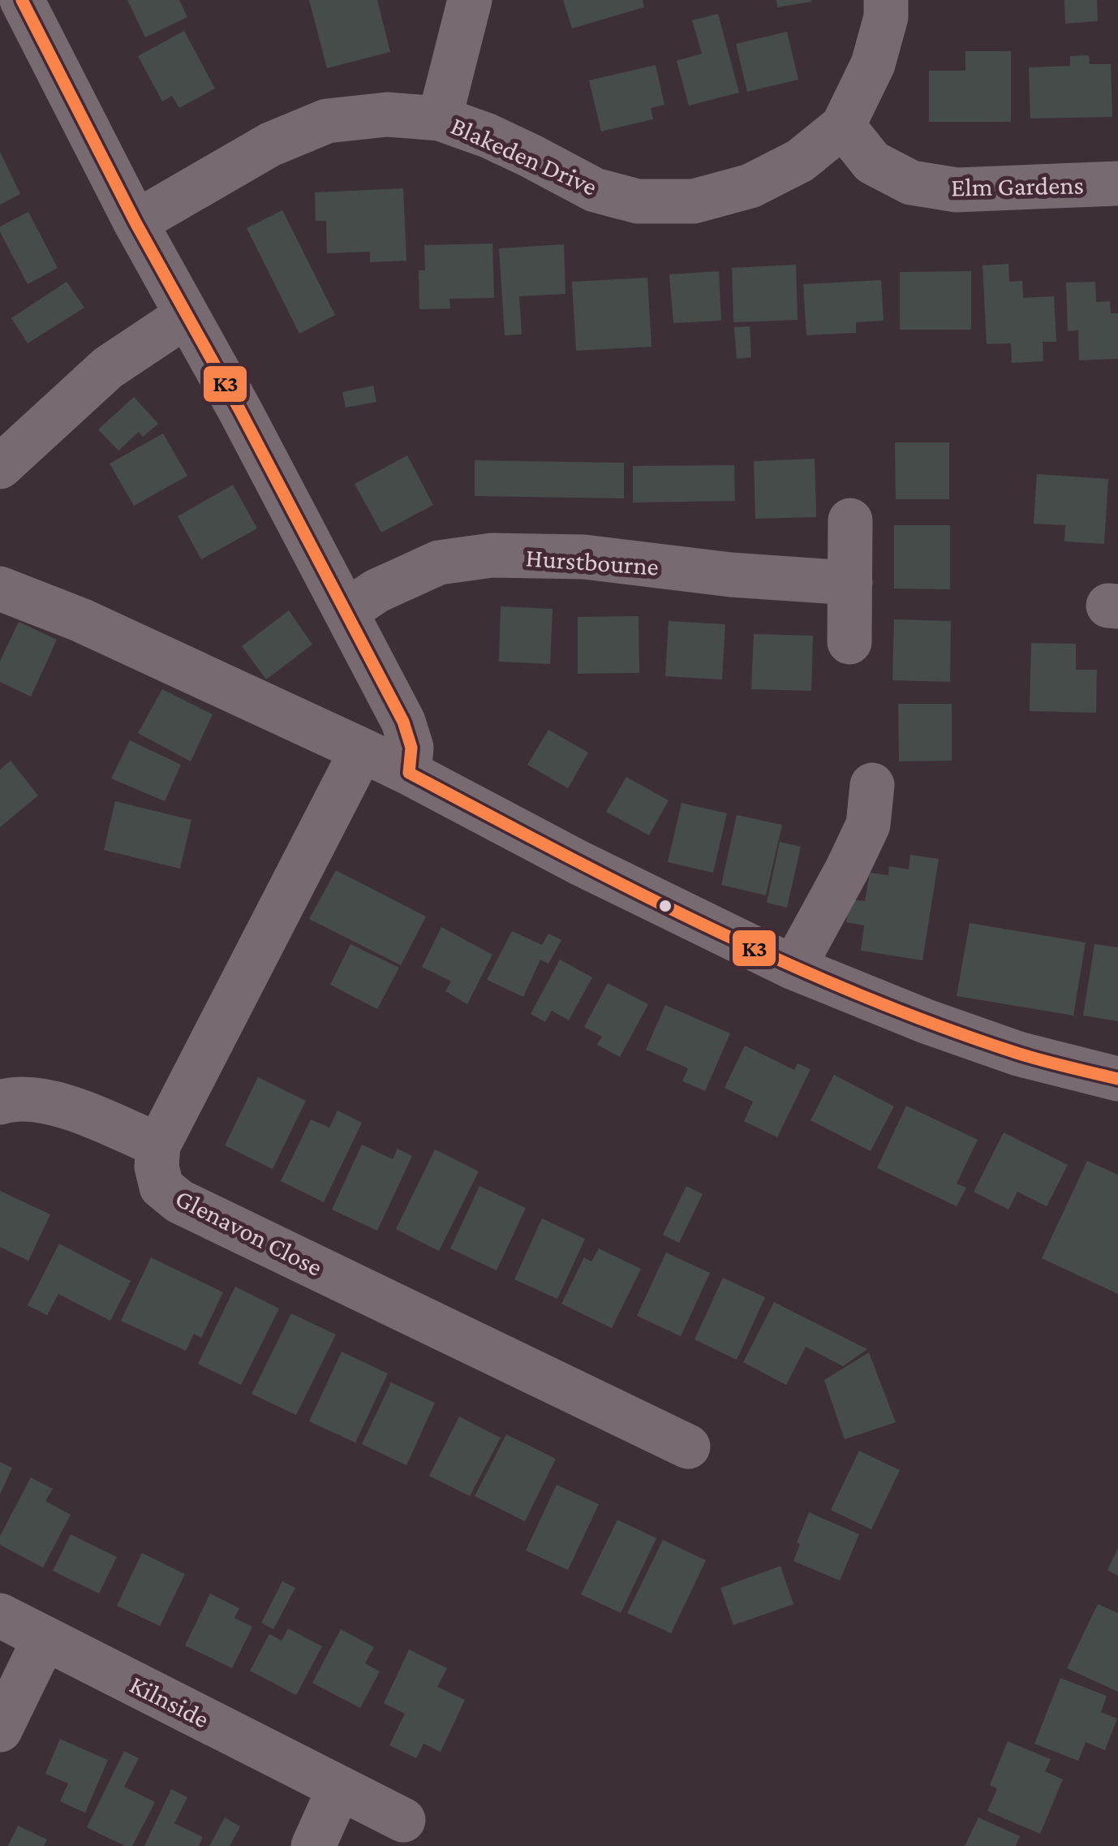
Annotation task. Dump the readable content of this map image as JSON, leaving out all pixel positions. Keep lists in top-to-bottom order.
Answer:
{
  "streets": {
    "street": [
      "Blakeden Drive",
      "Elm Gardens",
      "Hurstbourne",
      "Glenavon Close",
      "Kilnside"
    ]
  },
  "crossings": [
    ["Blakeden Drive", "Elm Gardens"]
  ],
  "lines": ["transit line K3"]
}
